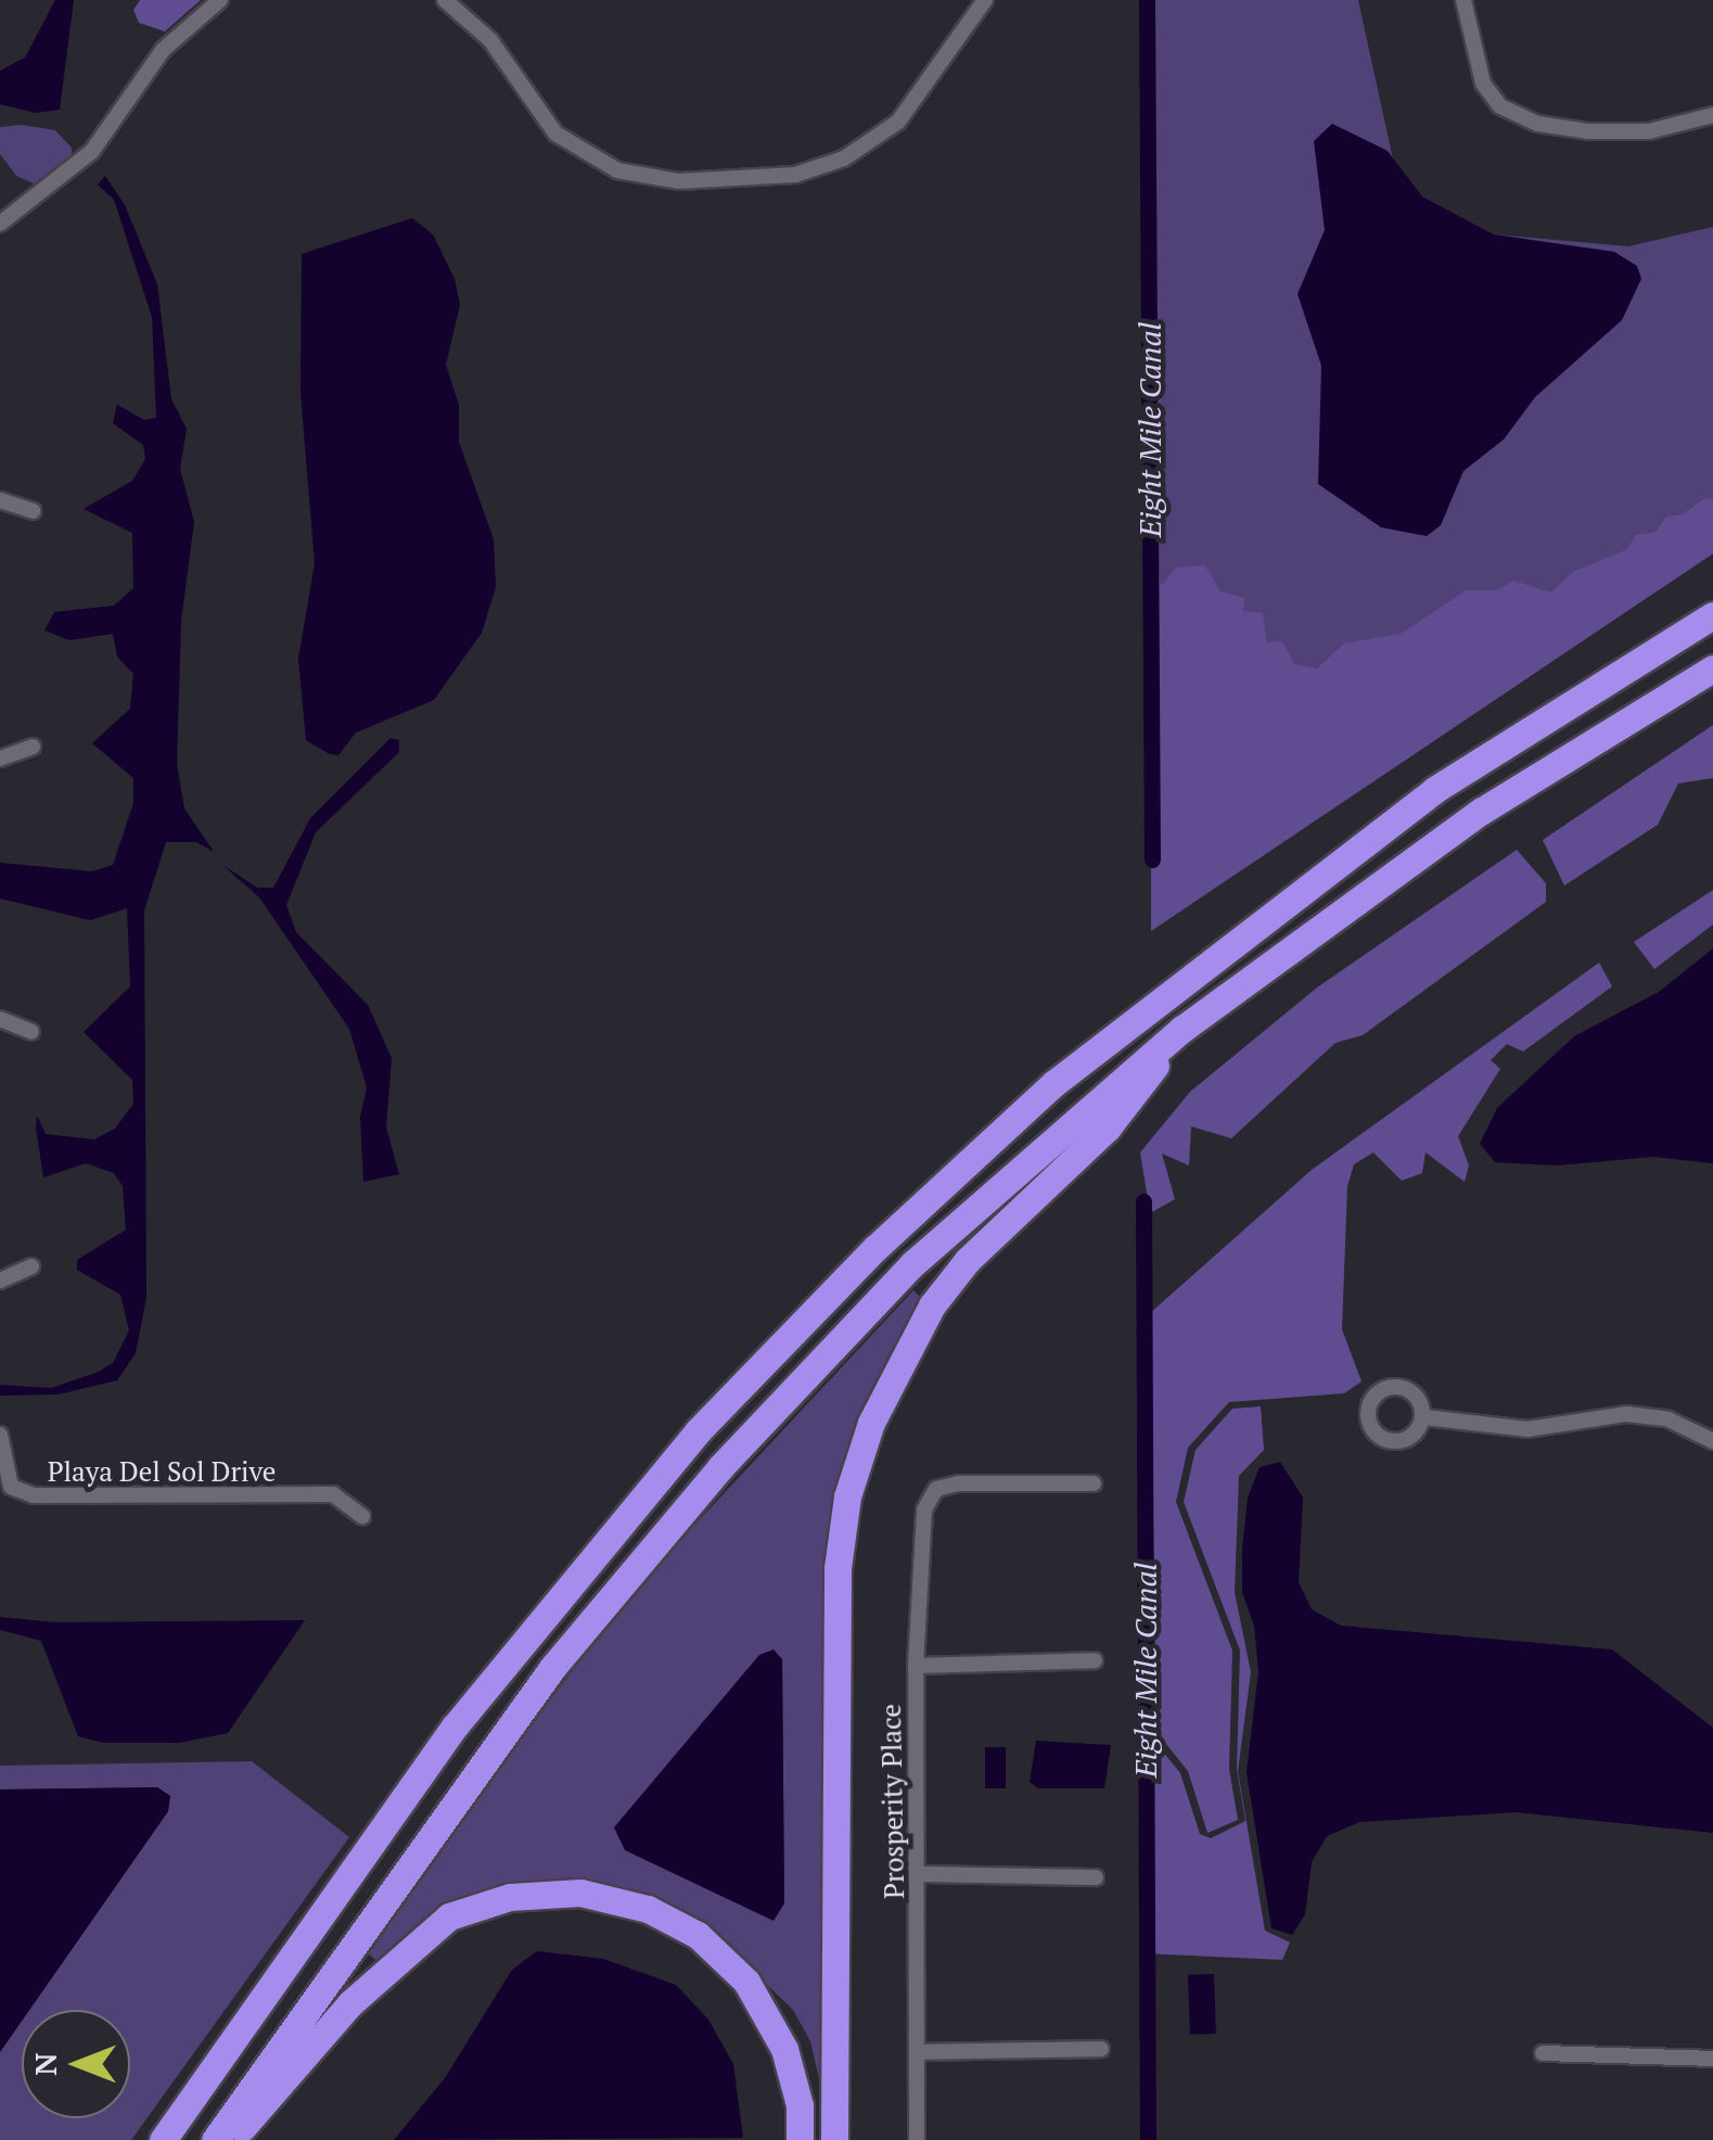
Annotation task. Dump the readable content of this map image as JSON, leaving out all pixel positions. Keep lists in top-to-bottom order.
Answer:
{
  "streets": {
    "street": ["Playa Del Sol Drive", "Prosperity Place"]
  },
  "water": ["Eight Mile Canal"],
  "north": "left"
}
